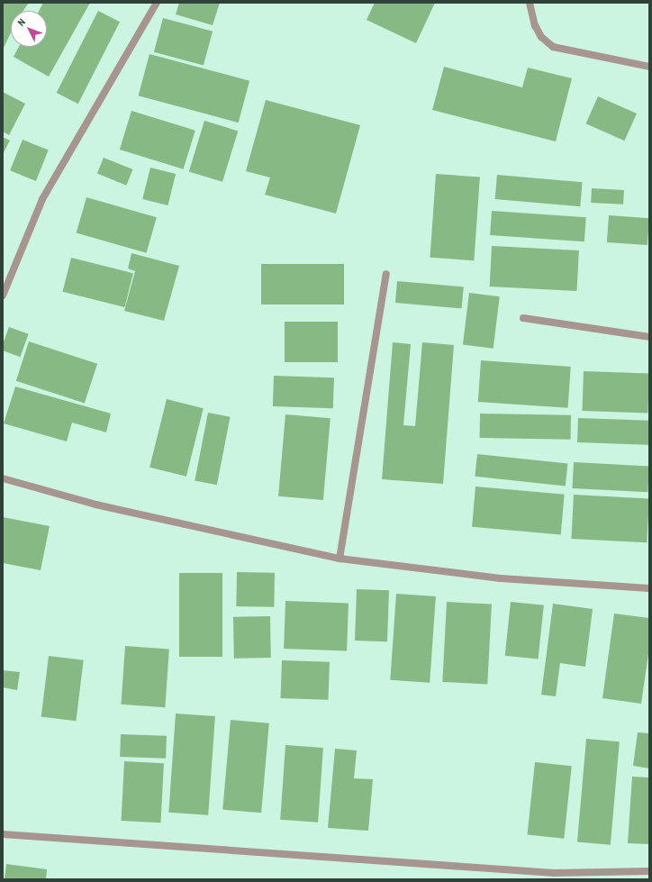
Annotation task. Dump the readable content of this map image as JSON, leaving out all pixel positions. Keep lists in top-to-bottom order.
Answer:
{
  "north": "top left"
}
